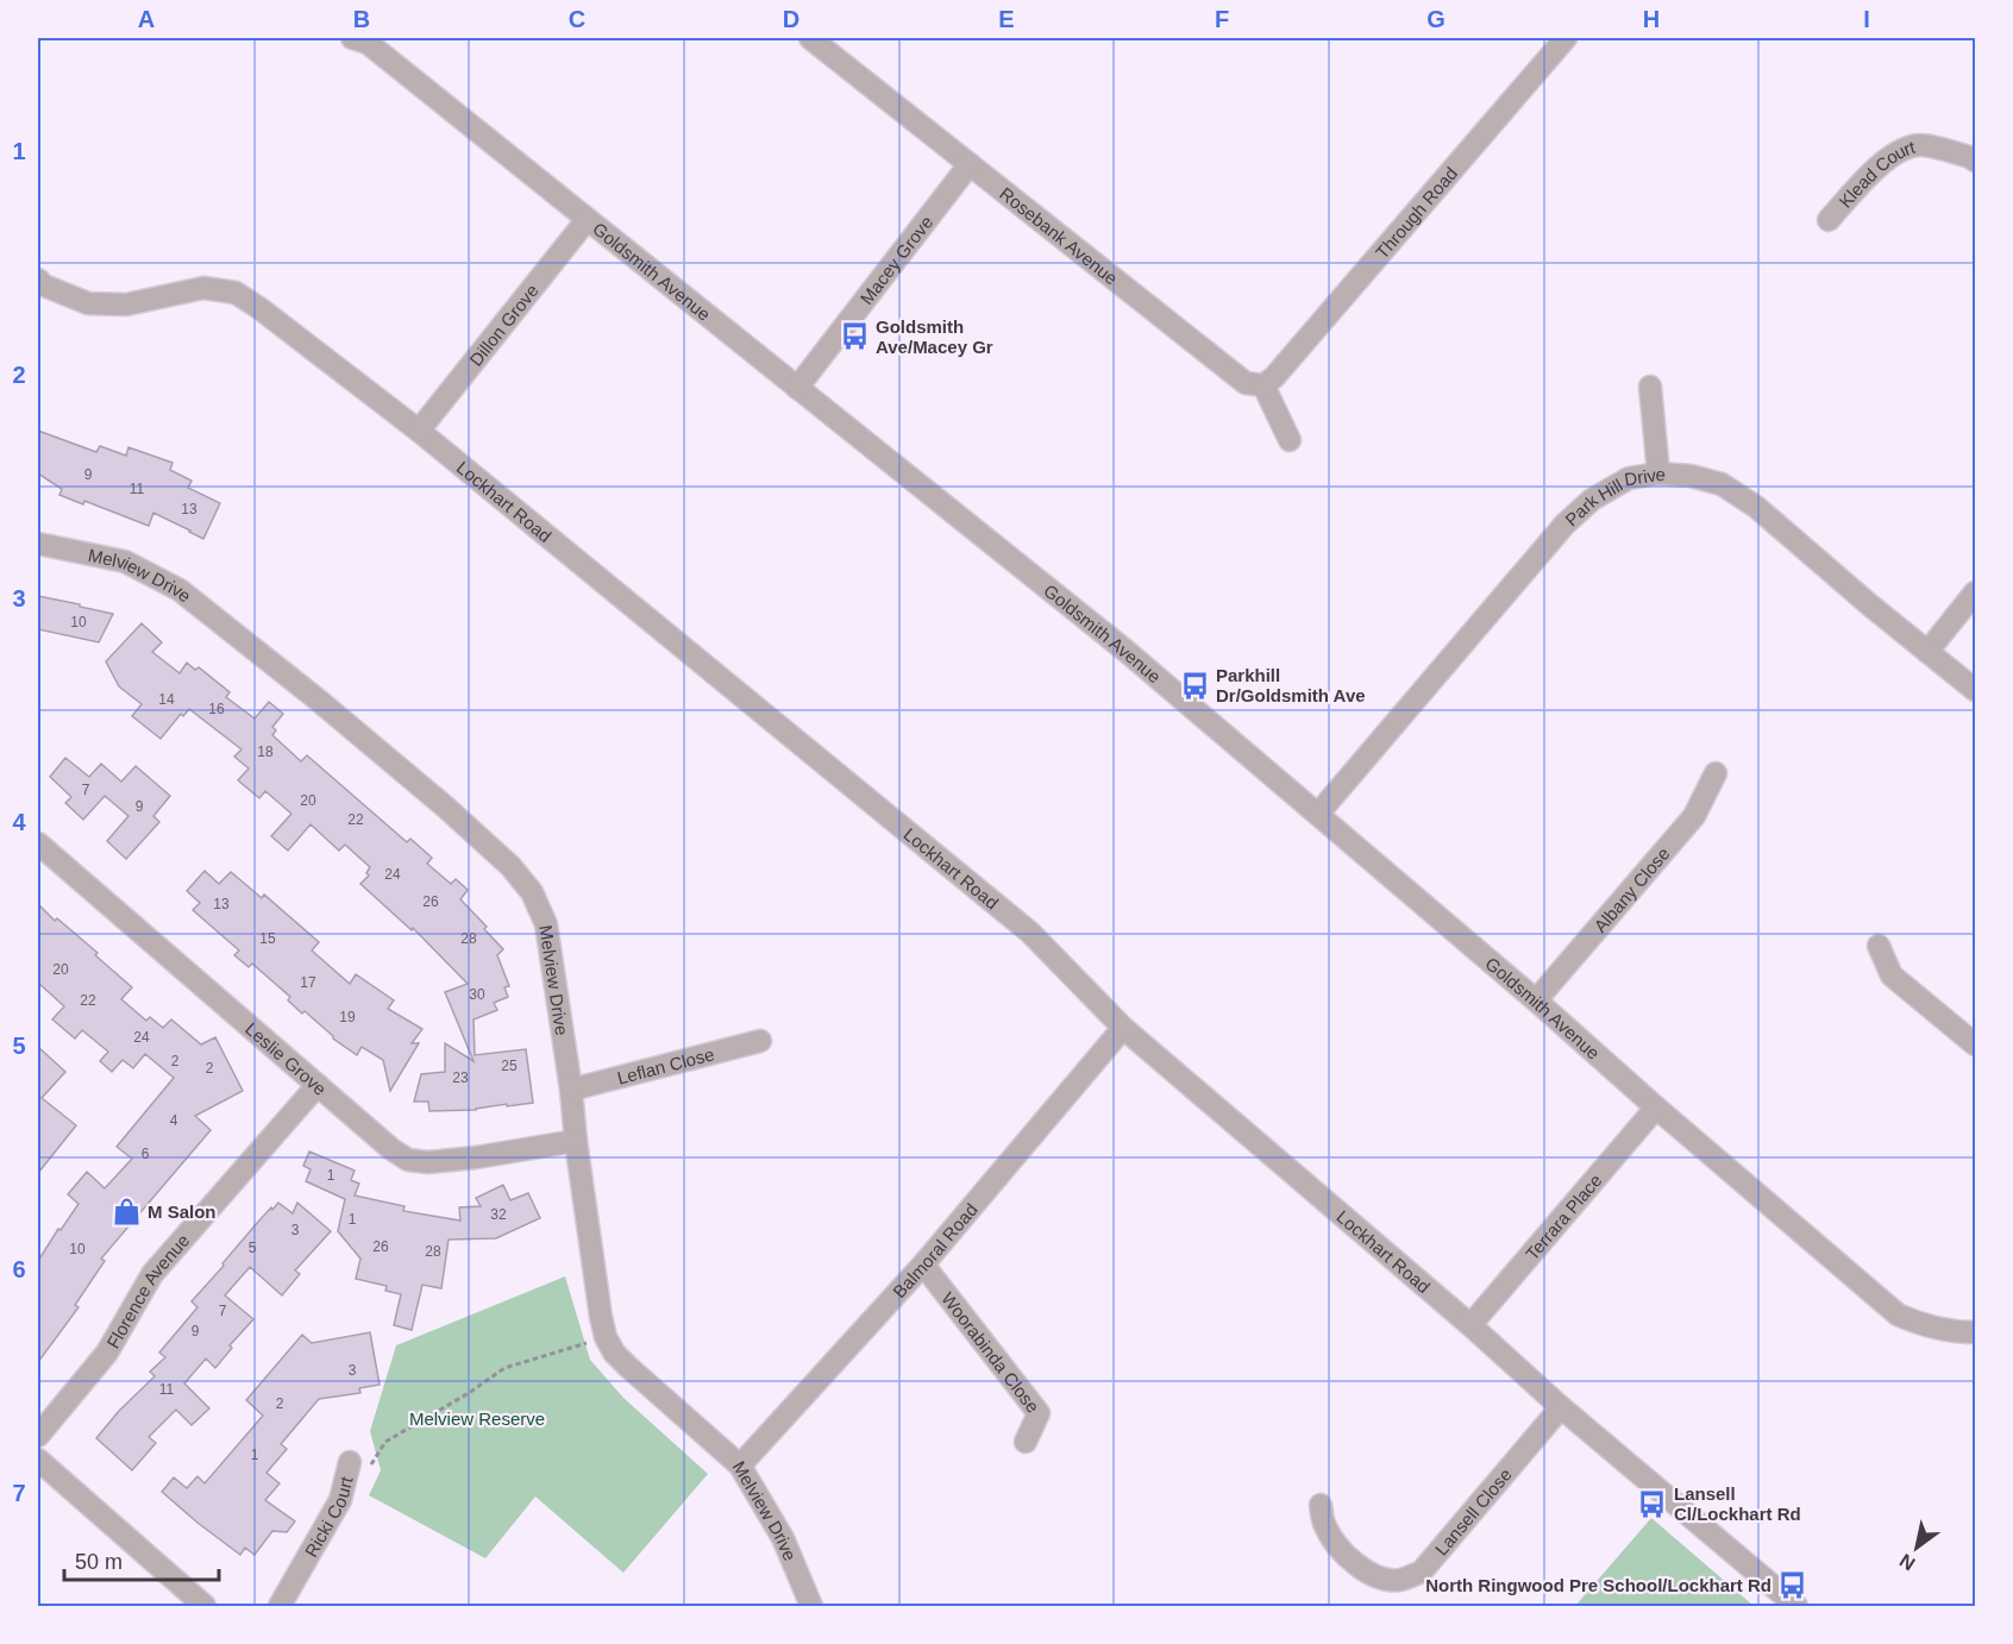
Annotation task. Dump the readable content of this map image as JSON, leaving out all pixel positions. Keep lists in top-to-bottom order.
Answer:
{
  "streets": {
    "street": [
      "Klead Court",
      "Through Road",
      "Rosebank Avenue",
      "Macey Grove",
      "Goldsmith Avenue",
      "Dillon Grove",
      "Lockhart Road",
      "Park Hill Drive",
      "Melview Drive",
      "Albany Close",
      "Leslie Grove",
      "Leflan Close",
      "Terrara Place",
      "Balmoral Road",
      "Florence Avenue",
      "Woorabinda Close",
      "Lansell Close",
      "Ricki Court"
    ]
  },
  "crossings": [
    ["Through Road", "Rosebank Avenue"],
    ["Rosebank Avenue", "Macey Grove"],
    ["Macey Grove", "Goldsmith Avenue"],
    ["Goldsmith Avenue", "Dillon Grove"],
    ["Goldsmith Avenue", "Park Hill Drive"],
    ["Goldsmith Avenue", "Albany Close"],
    ["Goldsmith Avenue", "Terrara Place"],
    ["Dillon Grove", "Lockhart Road"],
    ["Lockhart Road", "Terrara Place"],
    ["Lockhart Road", "Balmoral Road"],
    ["Lockhart Road", "Lansell Close"],
    ["Melview Drive", "Leslie Grove"],
    ["Melview Drive", "Leflan Close"],
    ["Melview Drive", "Balmoral Road"],
    ["Leslie Grove", "Florence Avenue"],
    ["Balmoral Road", "Woorabinda Close"]
  ],
  "parks": ["Melview Reserve"],
  "places": {
    "bus stop": [
      "Goldsmith Ave/Macey Gr",
      "Parkhill Dr/Goldsmith Ave",
      "Lansell Cl/Lockhart Rd",
      "North Ringwood Pre School/Lockhart Rd"
    ],
    "shop": ["M Salon"]
  },
  "house_numbers": [
    "9",
    "11",
    "13",
    "10",
    "14",
    "16",
    "18",
    "7",
    "20",
    "9",
    "22",
    "24",
    "26",
    "13",
    "15",
    "28",
    "20",
    "17",
    "30",
    "22",
    "19",
    "24",
    "2",
    "25",
    "2",
    "23",
    "4",
    "6",
    "1",
    "32",
    "1",
    "3",
    "26",
    "5",
    "10",
    "28",
    "7",
    "9",
    "3",
    "11",
    "2",
    "1"
  ],
  "scale_bar": "50 m",
  "north": "bottom left",
  "grid": {
    "columns": [
      "A",
      "B",
      "C",
      "D",
      "E",
      "F",
      "G",
      "H",
      "I"
    ],
    "rows": [
      "1",
      "2",
      "3",
      "4",
      "5",
      "6",
      "7"
    ]
  }
}
